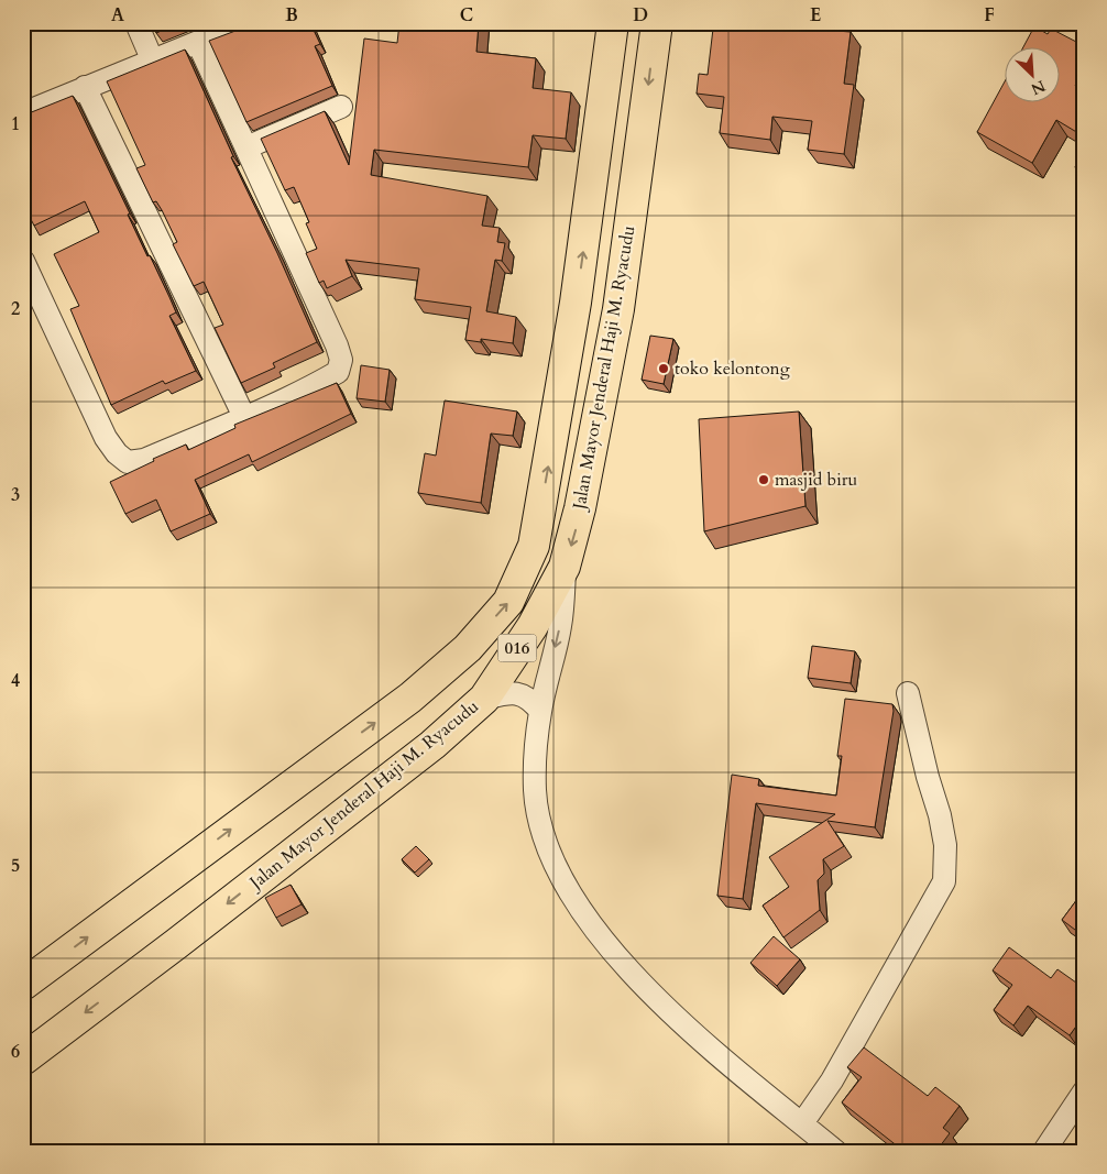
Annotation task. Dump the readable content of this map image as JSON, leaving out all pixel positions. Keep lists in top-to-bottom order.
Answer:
{
  "streets": {
    "main road": ["Jalan Mayor Jenderal Haji M. Ryacudu", "016"]
  },
  "places": ["toko kelontong", "masjid biru"],
  "north": "bottom right",
  "grid": {
    "columns": [
      "A",
      "B",
      "C",
      "D",
      "E",
      "F"
    ],
    "rows": [
      "1",
      "2",
      "3",
      "4",
      "5",
      "6"
    ]
  }
}
